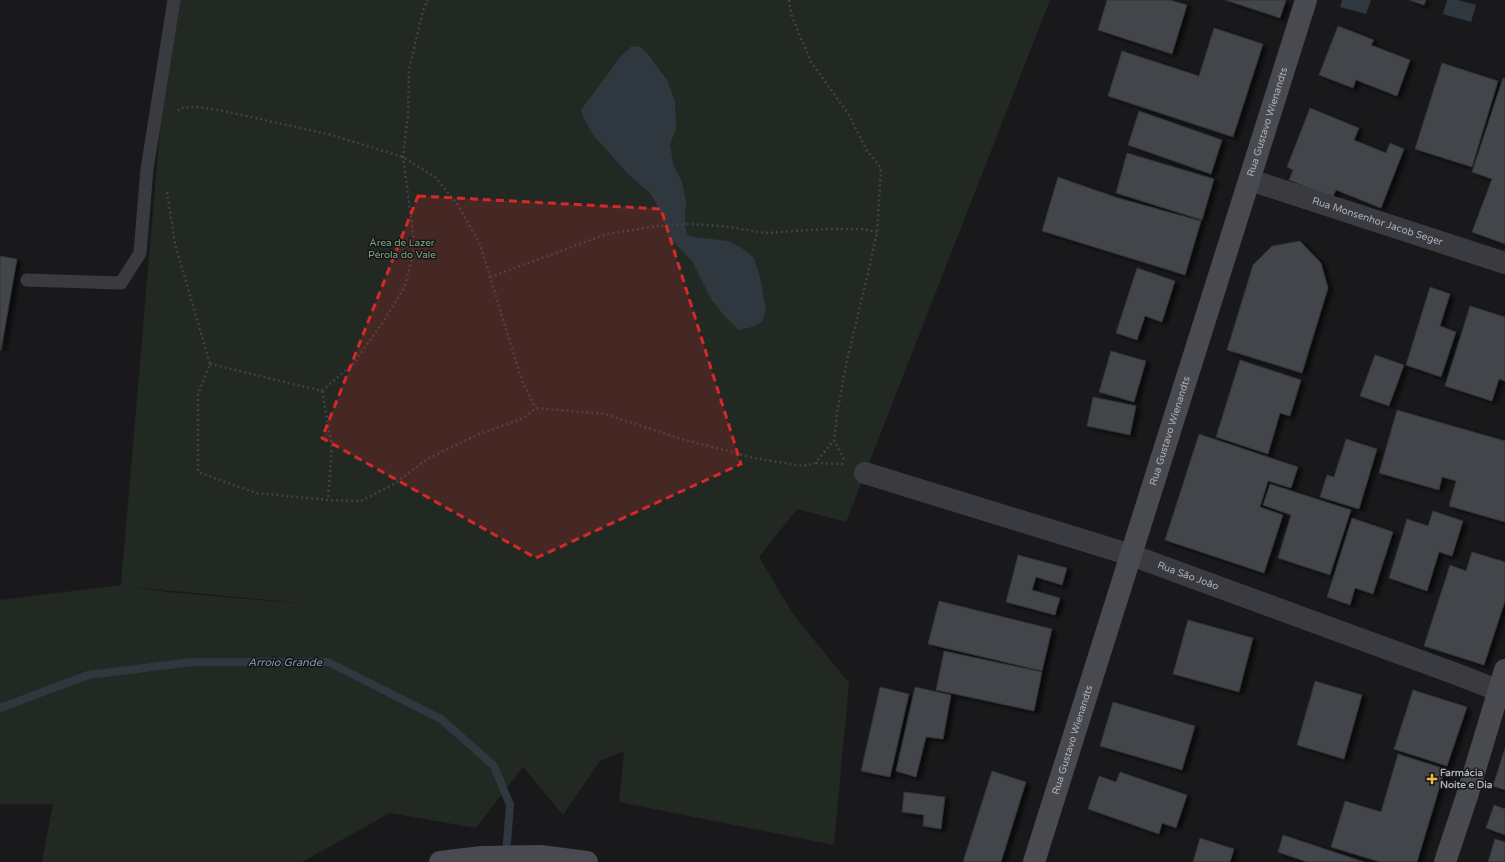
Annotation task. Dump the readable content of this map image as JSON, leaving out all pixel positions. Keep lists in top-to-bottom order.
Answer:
{
  "streets": {
    "main road": ["Rua Gustavo Wienandts"],
    "street": ["Rua Monsenhor Jacob Seger", "Rua São João"]
  },
  "crossings": [
    ["Rua Gustavo Wienandts", "Rua Monsenhor Jacob Seger"],
    ["Rua Gustavo Wienandts", "Rua São João"]
  ],
  "water": ["Arroio Grande"],
  "parks": ["Área de Lazer Pérola do Vale"],
  "places": {
    "health": ["Farmácia Noite e Dia"]
  }
}
